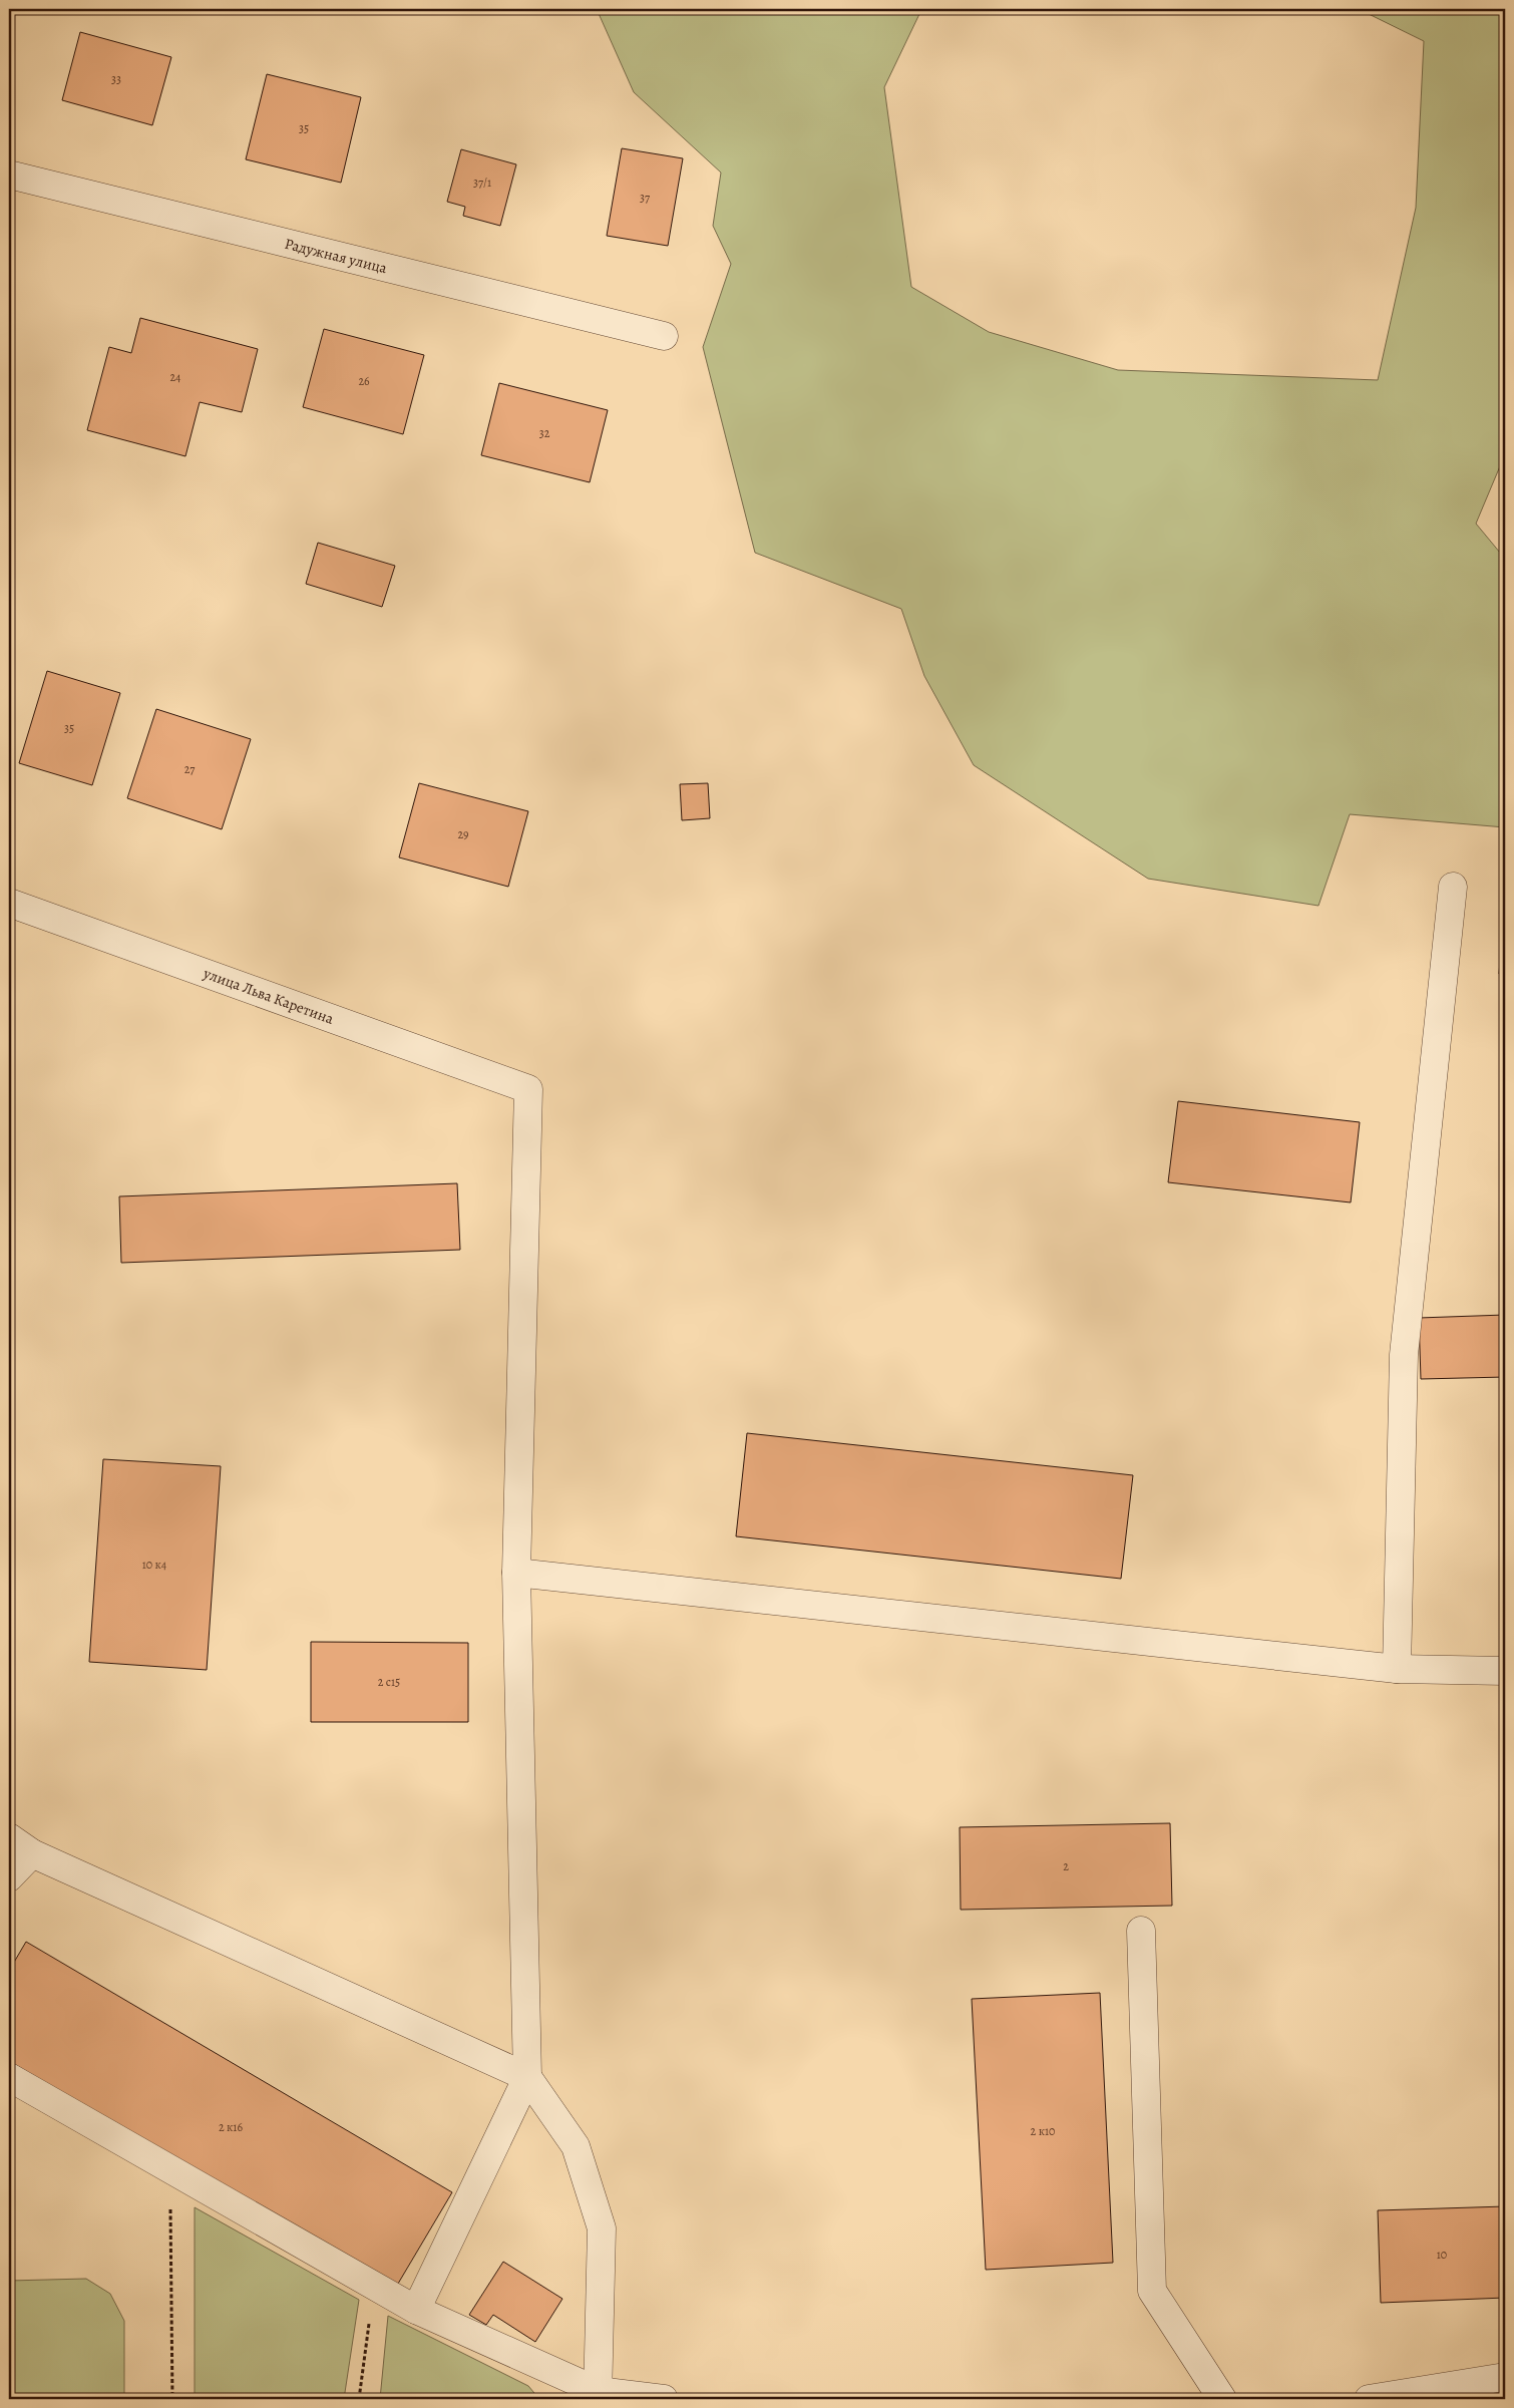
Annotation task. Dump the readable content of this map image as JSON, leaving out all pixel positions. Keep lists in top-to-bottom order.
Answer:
{
  "streets": {
    "street": ["Радужная улица", "улица Льва Каретина"]
  },
  "house_numbers": [
    "33",
    "35",
    "37/1",
    "37",
    "24",
    "26",
    "32",
    "35",
    "27",
    "29",
    "10 к4",
    "2 с15",
    "2",
    "2 к16",
    "2 к10",
    "10"
  ]
}
